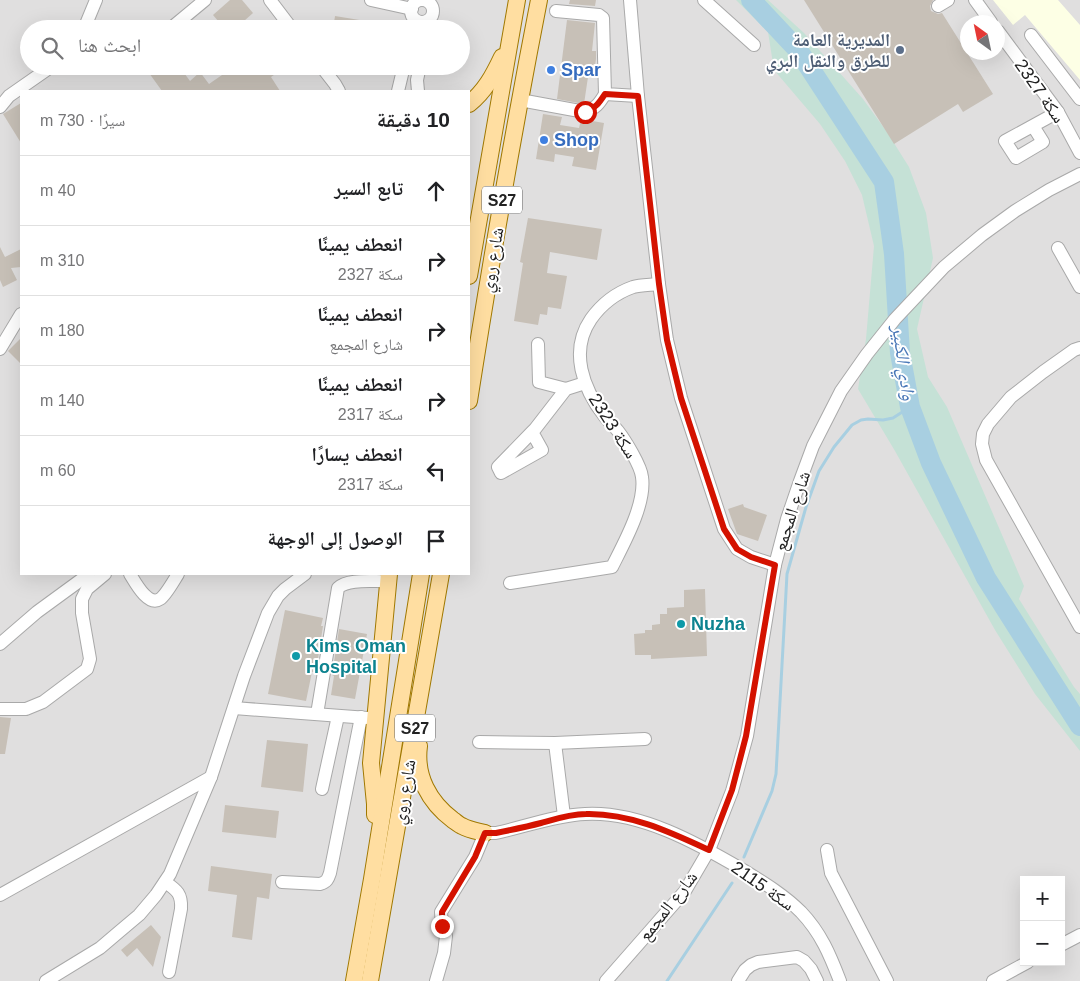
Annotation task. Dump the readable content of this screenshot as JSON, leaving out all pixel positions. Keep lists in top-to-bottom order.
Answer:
{
  "streets": {
    "main road": ["S27", "شارع روي"],
    "street": [
      "سكة 2327",
      "سكة 2323",
      "شارع المجمع",
      "سكة 2115"
    ]
  },
  "crossings": [
    ["شارع المجمع", "سكة 2115"]
  ],
  "water": ["وادي الكبير"],
  "places": [
    "المديرية العامة للطرق والنقل البري",
    "Spar",
    "Shop",
    "Nuzha",
    "Kims Oman Hospital"
  ],
  "north": "top left",
  "page": {
    "search": "ابحث هنا",
    "heading": ["10 دقيقة", "سيرًا · 730 m"],
    "list": [
      ["تابع السير", "40 m"],
      ["انعطف يمينًا", "سكة 2327", "310 m"],
      ["انعطف يمينًا", "شارع المجمع", "180 m"],
      ["انعطف يمينًا", "سكة 2317", "140 m"],
      ["انعطف يسارًا", "سكة 2317", "60 m"],
      "الوصول إلى الوجهة"
    ],
    "map_buttons": ["+", "−"]
  }
}
